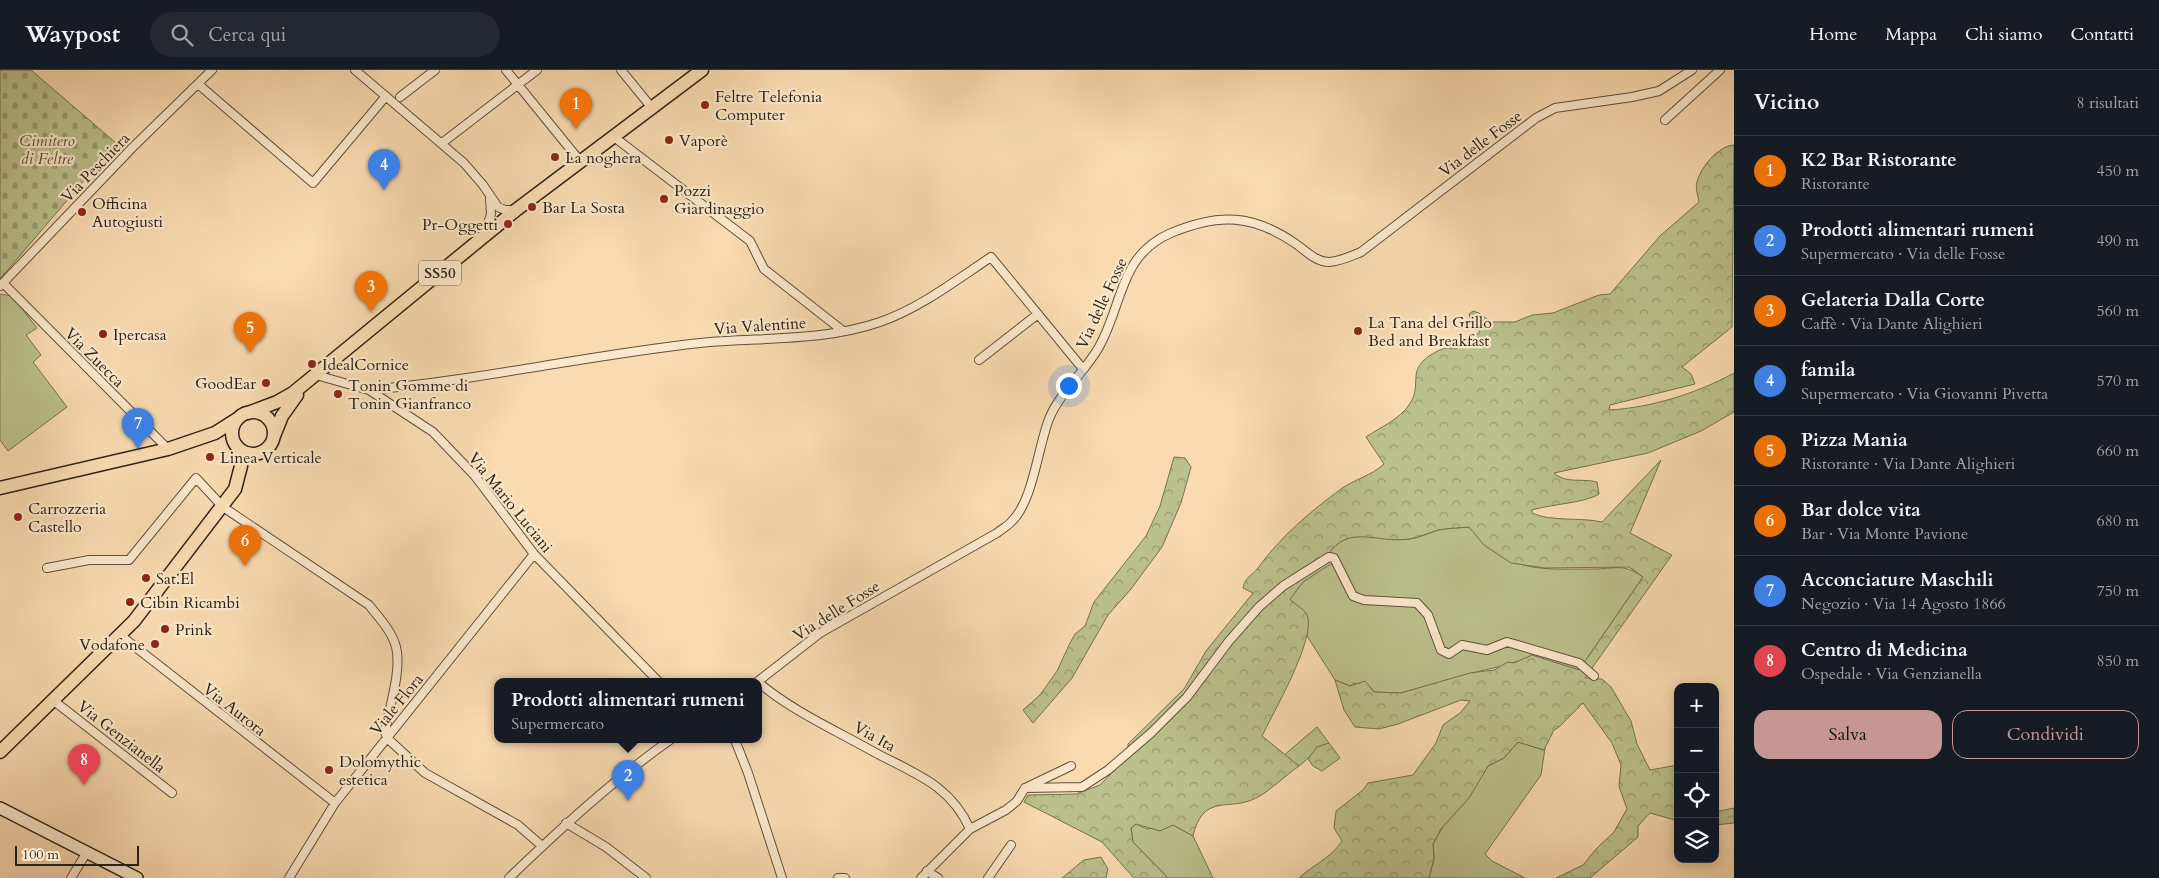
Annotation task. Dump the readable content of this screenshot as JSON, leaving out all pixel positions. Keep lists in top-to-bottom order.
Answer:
{
  "streets": {
    "main road": ["SS50"],
    "street": [
      "Via delle Fosse",
      "Via Peschiera",
      "Via Valentine",
      "Via Zuecca",
      "Via Mario Luciani",
      "Viale Flora",
      "Via Aurora",
      "Via Genzianella",
      "Via Ita"
    ]
  },
  "crossings": [
    ["Via delle Fosse", "Via Valentine"],
    ["Via Peschiera", "Via Zuecca"],
    ["SS50", "Via Mario Luciani"],
    ["Via Valentine", "Via Mario Luciani"],
    ["Via Mario Luciani", "Viale Flora"],
    ["Viale Flora", "Via Aurora"]
  ],
  "parks": ["Cimitero di Feltre"],
  "places": [
    "Feltre Telefonia Computer",
    "Vaporè",
    "La noghera",
    "Pozzi Giardinaggio",
    "Bar La Sosta",
    "Officina Autogiusti",
    "Pr-Oggetti",
    "La Tana del Grillo Bed and Breakfast",
    "Ipercasa",
    "IdealCornice",
    "GoodEar",
    "Tonin Gomme di Tonin Gianfranco",
    "Linea Verticale",
    "Carrozzeria Castello",
    "Sat.El",
    "Cibin Ricambi",
    "Prink",
    "Vodafone",
    "Dolomythic estetica"
  ],
  "scale_bar": "100 m",
  "page": {
    "header": "Waypost",
    "search": "Cerca qui",
    "nav": [
      "Home",
      "Mappa",
      "Chi siamo",
      "Contatti"
    ],
    "heading": ["Vicino", "8 risultati"],
    "pins": [
      "1",
      "4",
      "3",
      "5",
      "7",
      "6",
      "8",
      "2"
    ],
    "list": [
      {
        "mark": "1",
        "name": "K2 Bar Ristorante",
        "note": "Ristorante",
        "value": "450 m"
      },
      {
        "mark": "2",
        "name": "Prodotti alimentari rumeni",
        "note": "Supermercato · Via delle Fosse",
        "value": "490 m"
      },
      {
        "mark": "3",
        "name": "Gelateria Dalla Corte",
        "note": "Caffè · Via Dante Alighieri",
        "value": "560 m"
      },
      {
        "mark": "4",
        "name": "famila",
        "note": "Supermercato · Via Giovanni Pivetta",
        "value": "570 m"
      },
      {
        "mark": "5",
        "name": "Pizza Mania",
        "note": "Ristorante · Via Dante Alighieri",
        "value": "660 m"
      },
      {
        "mark": "6",
        "name": "Bar dolce vita",
        "note": "Bar · Via Monte Pavione",
        "value": "680 m"
      },
      {
        "mark": "7",
        "name": "Acconciature Maschili",
        "note": "Negozio · Via 14 Agosto 1866",
        "value": "750 m"
      },
      {
        "mark": "8",
        "name": "Centro di Medicina",
        "note": "Ospedale · Via Genzianella",
        "value": "850 m"
      }
    ],
    "popup": ["Prodotti alimentari rumeni", "Supermercato"],
    "map_buttons": ["+", "−"],
    "buttons": ["Salva", "Condividi"],
    "scale": "100 m"
  }
}
